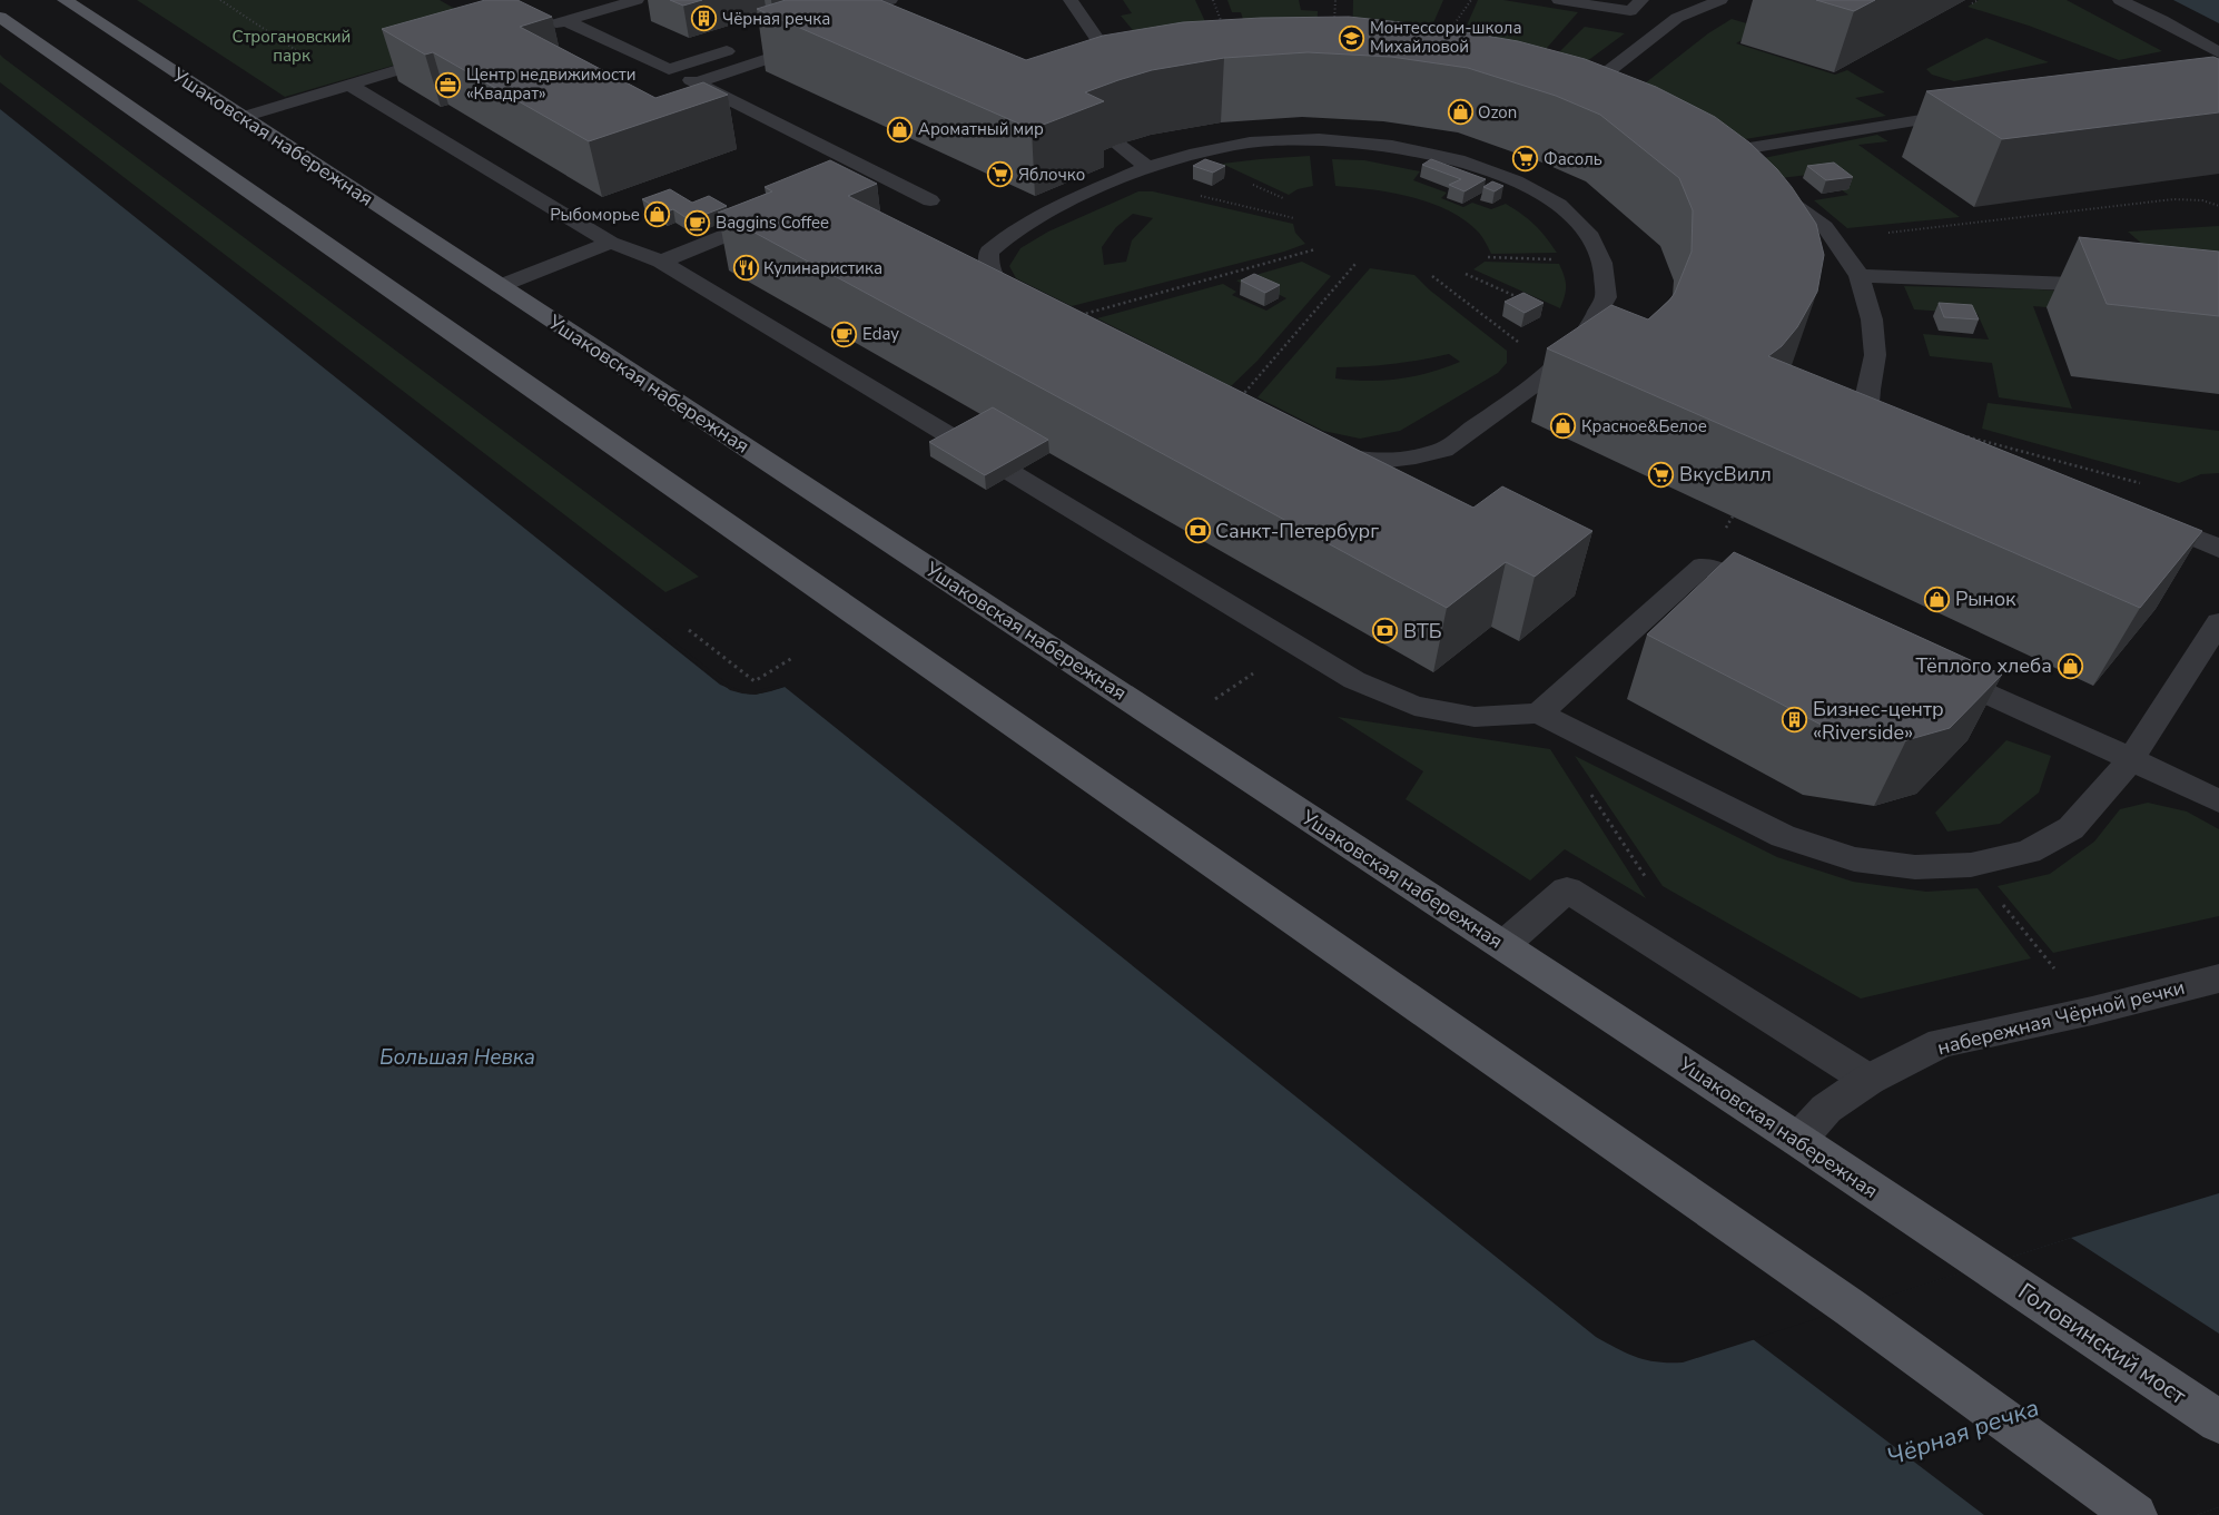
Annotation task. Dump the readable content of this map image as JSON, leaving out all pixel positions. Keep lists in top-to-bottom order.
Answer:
{
  "streets": {
    "main road": ["Ушаковская набережная", "Головинский мост"],
    "street": ["набережная Чёрной речки"]
  },
  "crossings": [
    ["Ушаковская набережная", "набережная Чёрной речки"],
    ["Ушаковская набережная", "Головинский мост"]
  ],
  "water": ["Большая Невка", "Чёрная речка"],
  "parks": ["Строгановский парк"],
  "places": {
    "building": ["Чёрная речка", "Бизнес-центр «Riverside»"],
    "school or university": ["Монтессори-школа Михайловой"],
    "office": ["Центр недвижимости «Квадрат»"],
    "shop": [
      "Ozon",
      "Ароматный мир",
      "Рыбоморье",
      "Красное&Белое",
      "Рынок",
      "Тёплого хлеба"
    ],
    "supermarket": ["Фасоль", "Яблочко", "ВкусВилл"],
    "cafe": ["Baggins Coffee", "Eday"],
    "restaurant": ["Кулинаристика"],
    "bank": ["Санкт-Петербург", "ВТБ"]
  }
}
